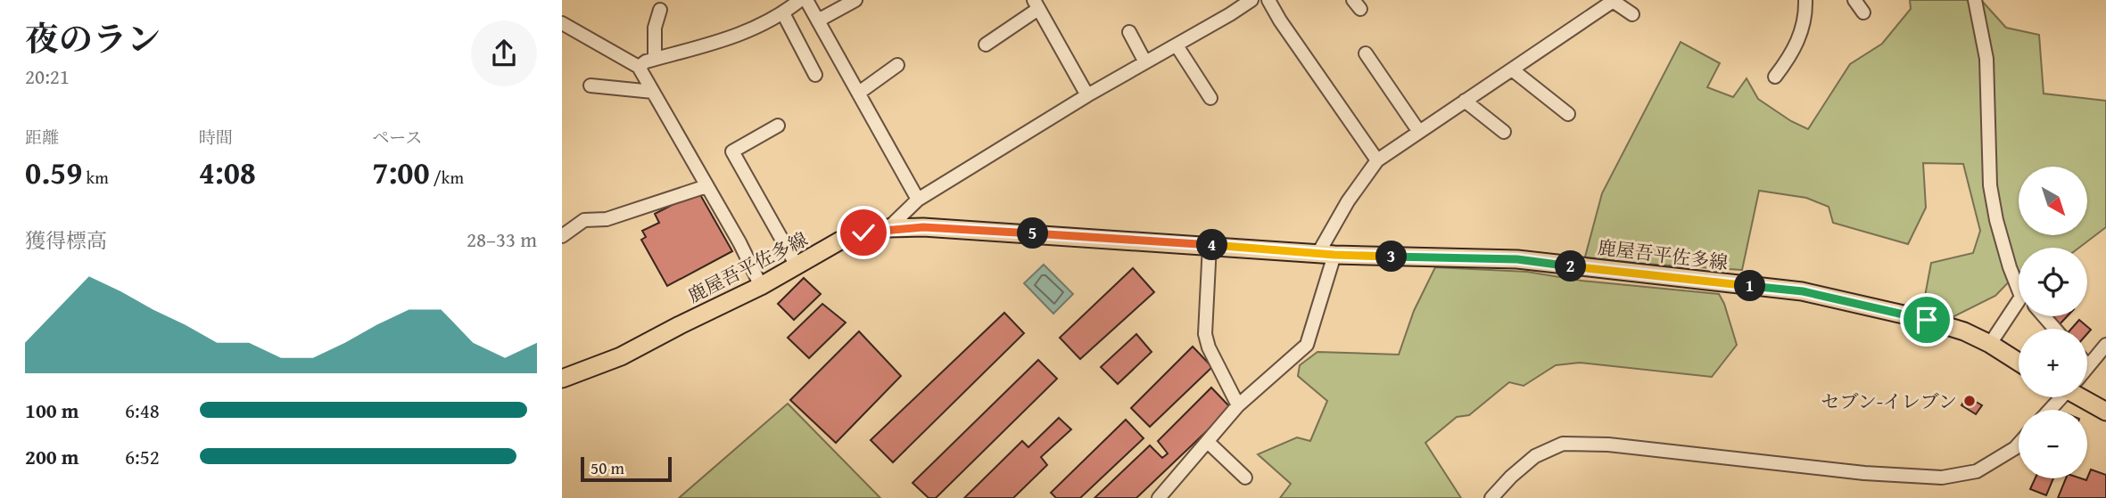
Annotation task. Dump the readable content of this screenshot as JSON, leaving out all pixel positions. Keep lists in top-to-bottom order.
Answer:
{
  "streets": {
    "main road": ["鹿屋吾平佐多線"]
  },
  "places": ["セブン-イレブン"],
  "scale_bar": "50 m",
  "north": "bottom right",
  "page": {
    "heading": ["夜のラン", "20:21"],
    "stats": [
      ["距離", "0.59 km"],
      ["時間", "4:08"],
      ["ペース", "7:00 /km"]
    ],
    "map_buttons": ["+", "−"],
    "chart": ["獲得標高", "28–33 m"],
    "pins": [
      "5",
      "4",
      "3",
      "2",
      "1"
    ],
    "list": [
      {
        "name": "100 m",
        "note": "6:48"
      },
      {
        "name": "200 m",
        "note": "6:52"
      }
    ],
    "scale": "50 m"
  }
}
